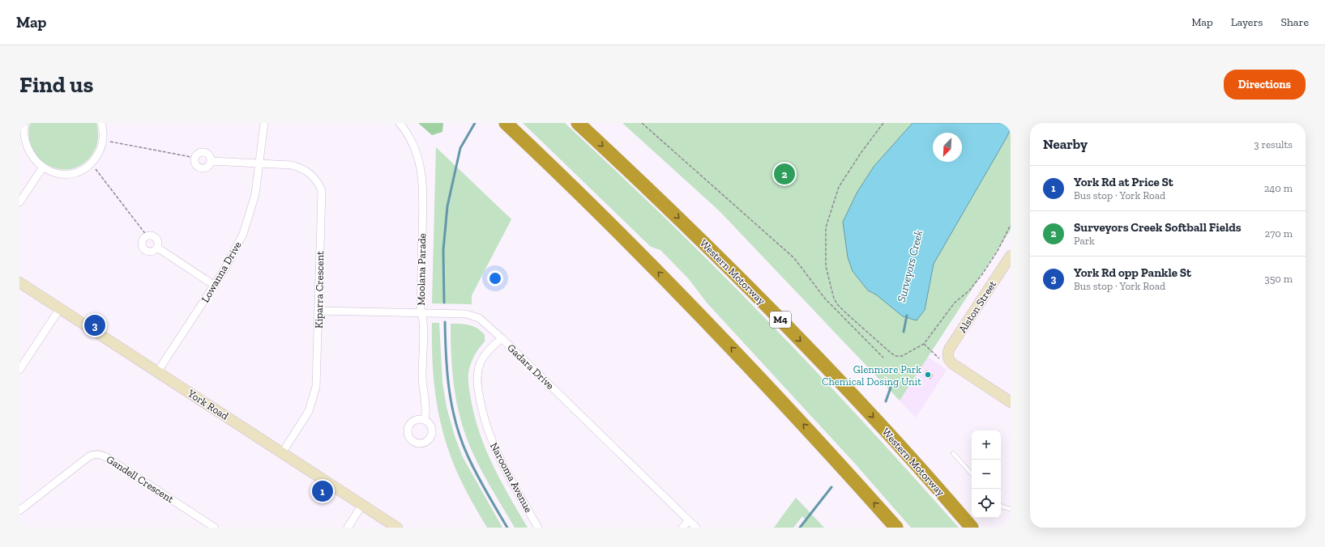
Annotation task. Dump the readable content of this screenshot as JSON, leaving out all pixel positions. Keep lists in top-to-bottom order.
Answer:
{
  "streets": {
    "highway": ["Western Motorway", "M4"],
    "street": [
      "Moolana Parade",
      "Lowanna Drive",
      "Kiparra Crescent",
      "Alston Street",
      "Gadara Drive",
      "York Road",
      "Narooma Avenue",
      "Gandell Crescent"
    ]
  },
  "crossings": [
    ["Moolana Parade", "Gadara Drive"],
    ["Lowanna Drive", "Kiparra Crescent"],
    ["Lowanna Drive", "York Road"],
    ["Kiparra Crescent", "Gadara Drive"],
    ["Kiparra Crescent", "York Road"],
    ["Gadara Drive", "Narooma Avenue"]
  ],
  "water": ["Surveyors Creek"],
  "places": ["Glenmore Park Chemical Dosing Unit"],
  "north": "bottom left",
  "page": {
    "header": "Map",
    "nav": ["Map", "Layers", "Share"],
    "buttons": "Directions",
    "title": "Find us",
    "heading": ["Nearby", "3 results"],
    "pins": ["2", "3", "1"],
    "list": [
      {
        "mark": "1",
        "name": "York Rd at Price St",
        "note": "Bus stop · York Road",
        "value": "240 m"
      },
      {
        "mark": "2",
        "name": "Surveyors Creek Softball Fields",
        "note": "Park",
        "value": "270 m"
      },
      {
        "mark": "3",
        "name": "York Rd opp Pankle St",
        "note": "Bus stop · York Road",
        "value": "350 m"
      }
    ],
    "map_buttons": ["+", "−"]
  }
}
